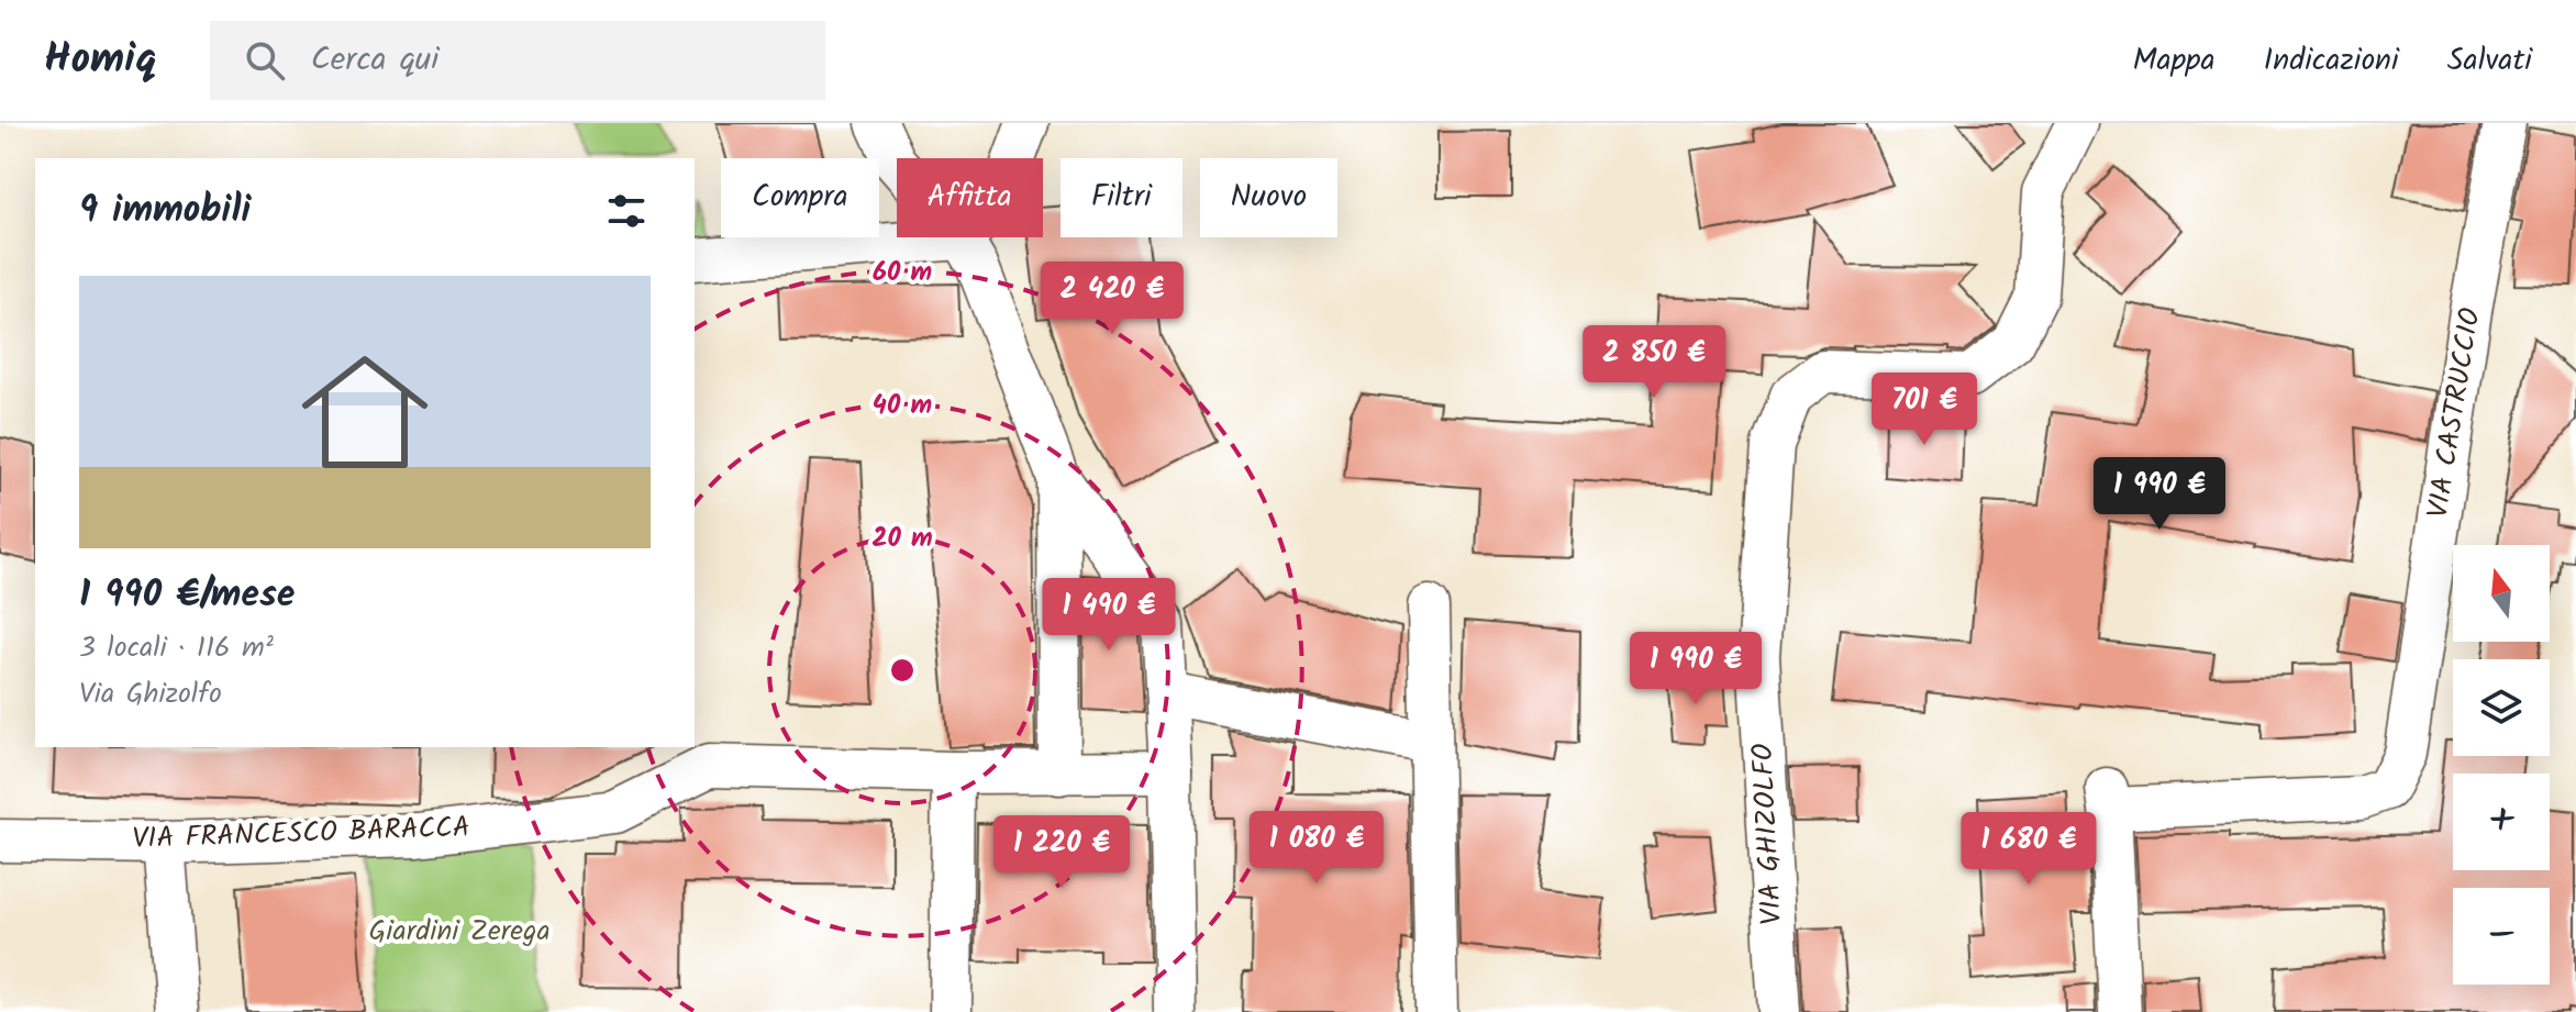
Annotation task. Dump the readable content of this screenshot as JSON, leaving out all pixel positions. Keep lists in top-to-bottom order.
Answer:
{
  "streets": {
    "street": ["VIA CASTRUCCIO", "VIA FRANCESCO BARACCA", "VIA GHIZOLFO"]
  },
  "parks": ["Giardini Zerega"],
  "north": "top",
  "page": {
    "header": "Homiq",
    "search": "Cerca qui",
    "nav": ["Mappa", "Indicazioni", "Salvati"],
    "chip": [
      "Compra",
      "Affitta",
      "Filtri",
      "Nuovo"
    ],
    "heading": "9 immobili",
    "price": [
      "2 420 €",
      "2 850 €",
      "701 €",
      "1 990 €",
      "1 490 €",
      "1 990 €",
      "1 080 €",
      "1 680 €",
      "1 220 €"
    ],
    "list": [
      {
        "name": "1 990 €/mese",
        "note": "3 locali · 116 m² · Via Ghizolfo"
      }
    ],
    "map_buttons": ["+", "−"]
  },
  "rings": ["60 m", "40 m", "20 m"]
}
